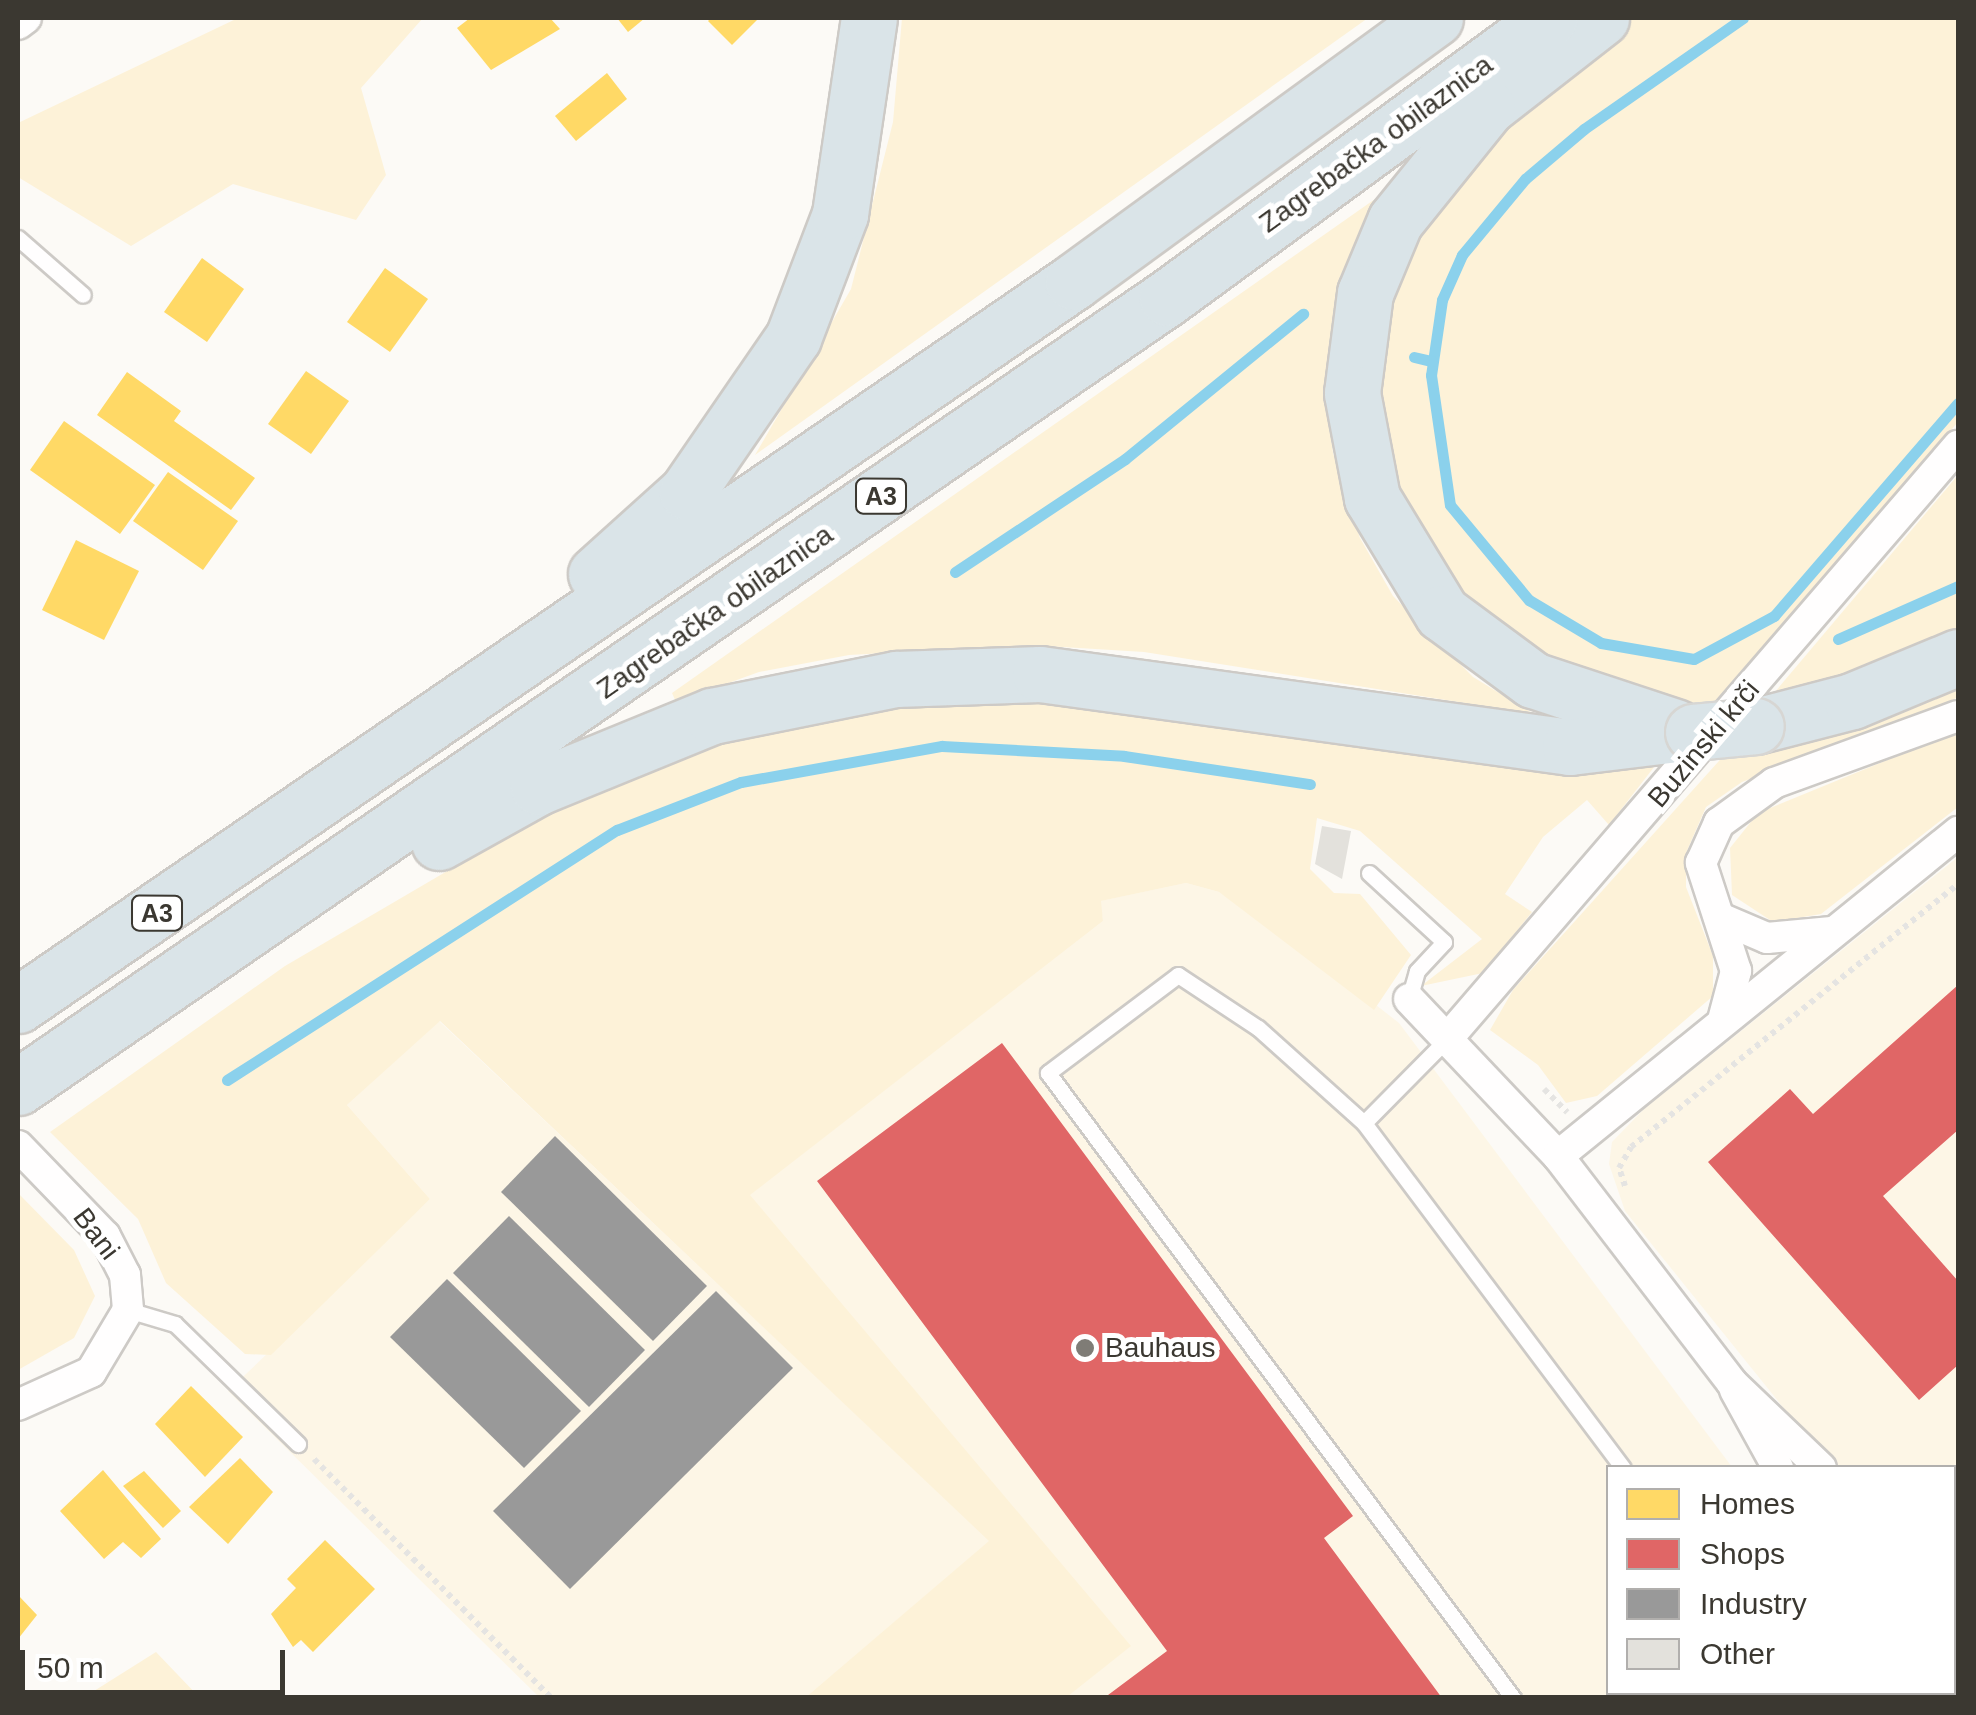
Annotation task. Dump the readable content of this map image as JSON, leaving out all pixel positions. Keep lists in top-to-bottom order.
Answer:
{
  "streets": {
    "highway": ["Zagrebačka obilaznica", "A3"],
    "street": ["Buzinski krči", "Bani"]
  },
  "places": ["Bauhaus"],
  "legend": [
    "Homes",
    "Shops",
    "Industry",
    "Other"
  ],
  "scale_bar": "50 m"
}
